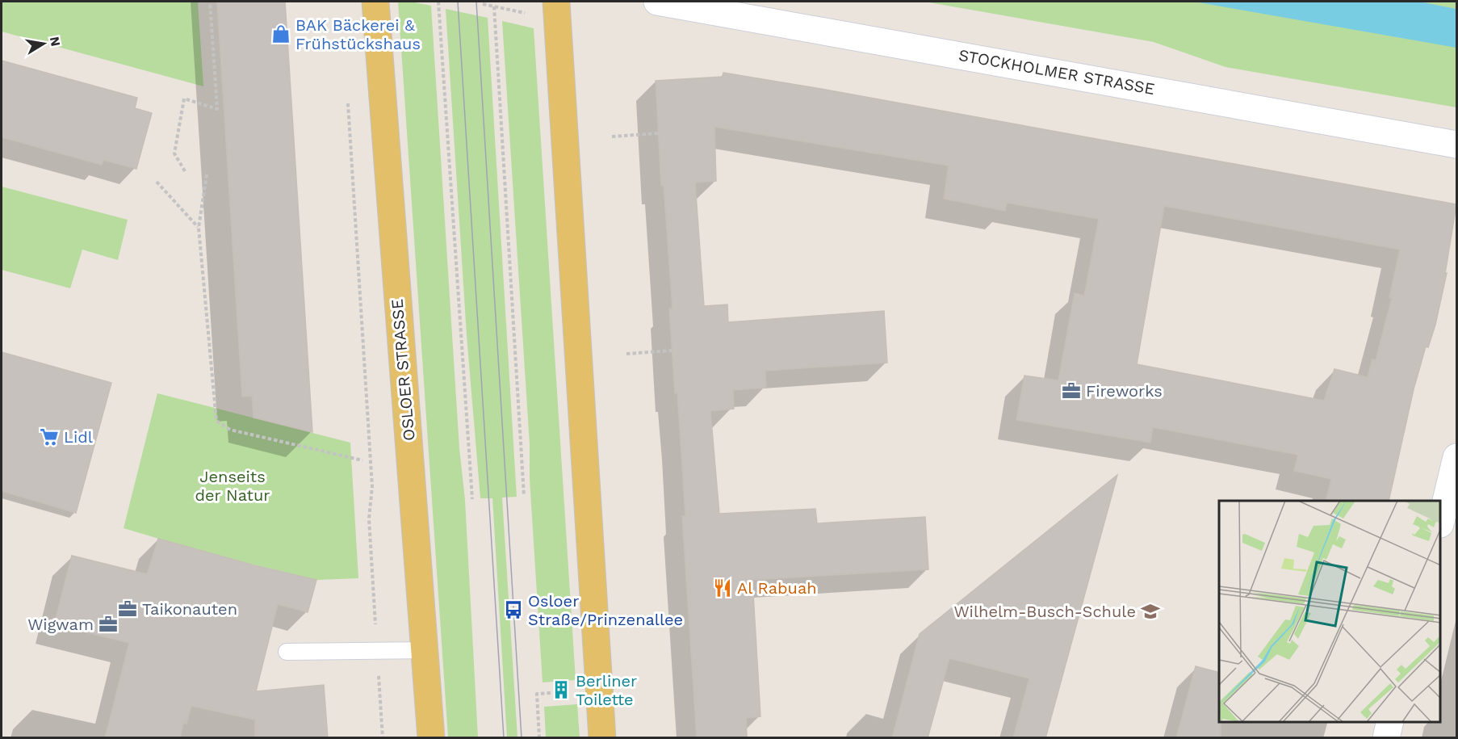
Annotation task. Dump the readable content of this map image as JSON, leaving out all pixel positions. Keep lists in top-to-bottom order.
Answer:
{
  "streets": {
    "main road": ["OSLOER STRASSE"],
    "street": ["STOCKHOLMER STRASSE"]
  },
  "parks": ["Jenseits der Natur"],
  "places": {
    "shop": ["BAK Bäckerei & Frühstückshaus"],
    "office": ["Fireworks", "Taikonauten", "Wigwam"],
    "supermarket": ["Lidl"],
    "restaurant": ["Al Rabuah"],
    "bus stop": ["Osloer Straße/Prinzenallee"],
    "school or university": ["Wilhelm-Busch-Schule"],
    "building": ["Berliner Toilette"]
  },
  "north": "right"
}
